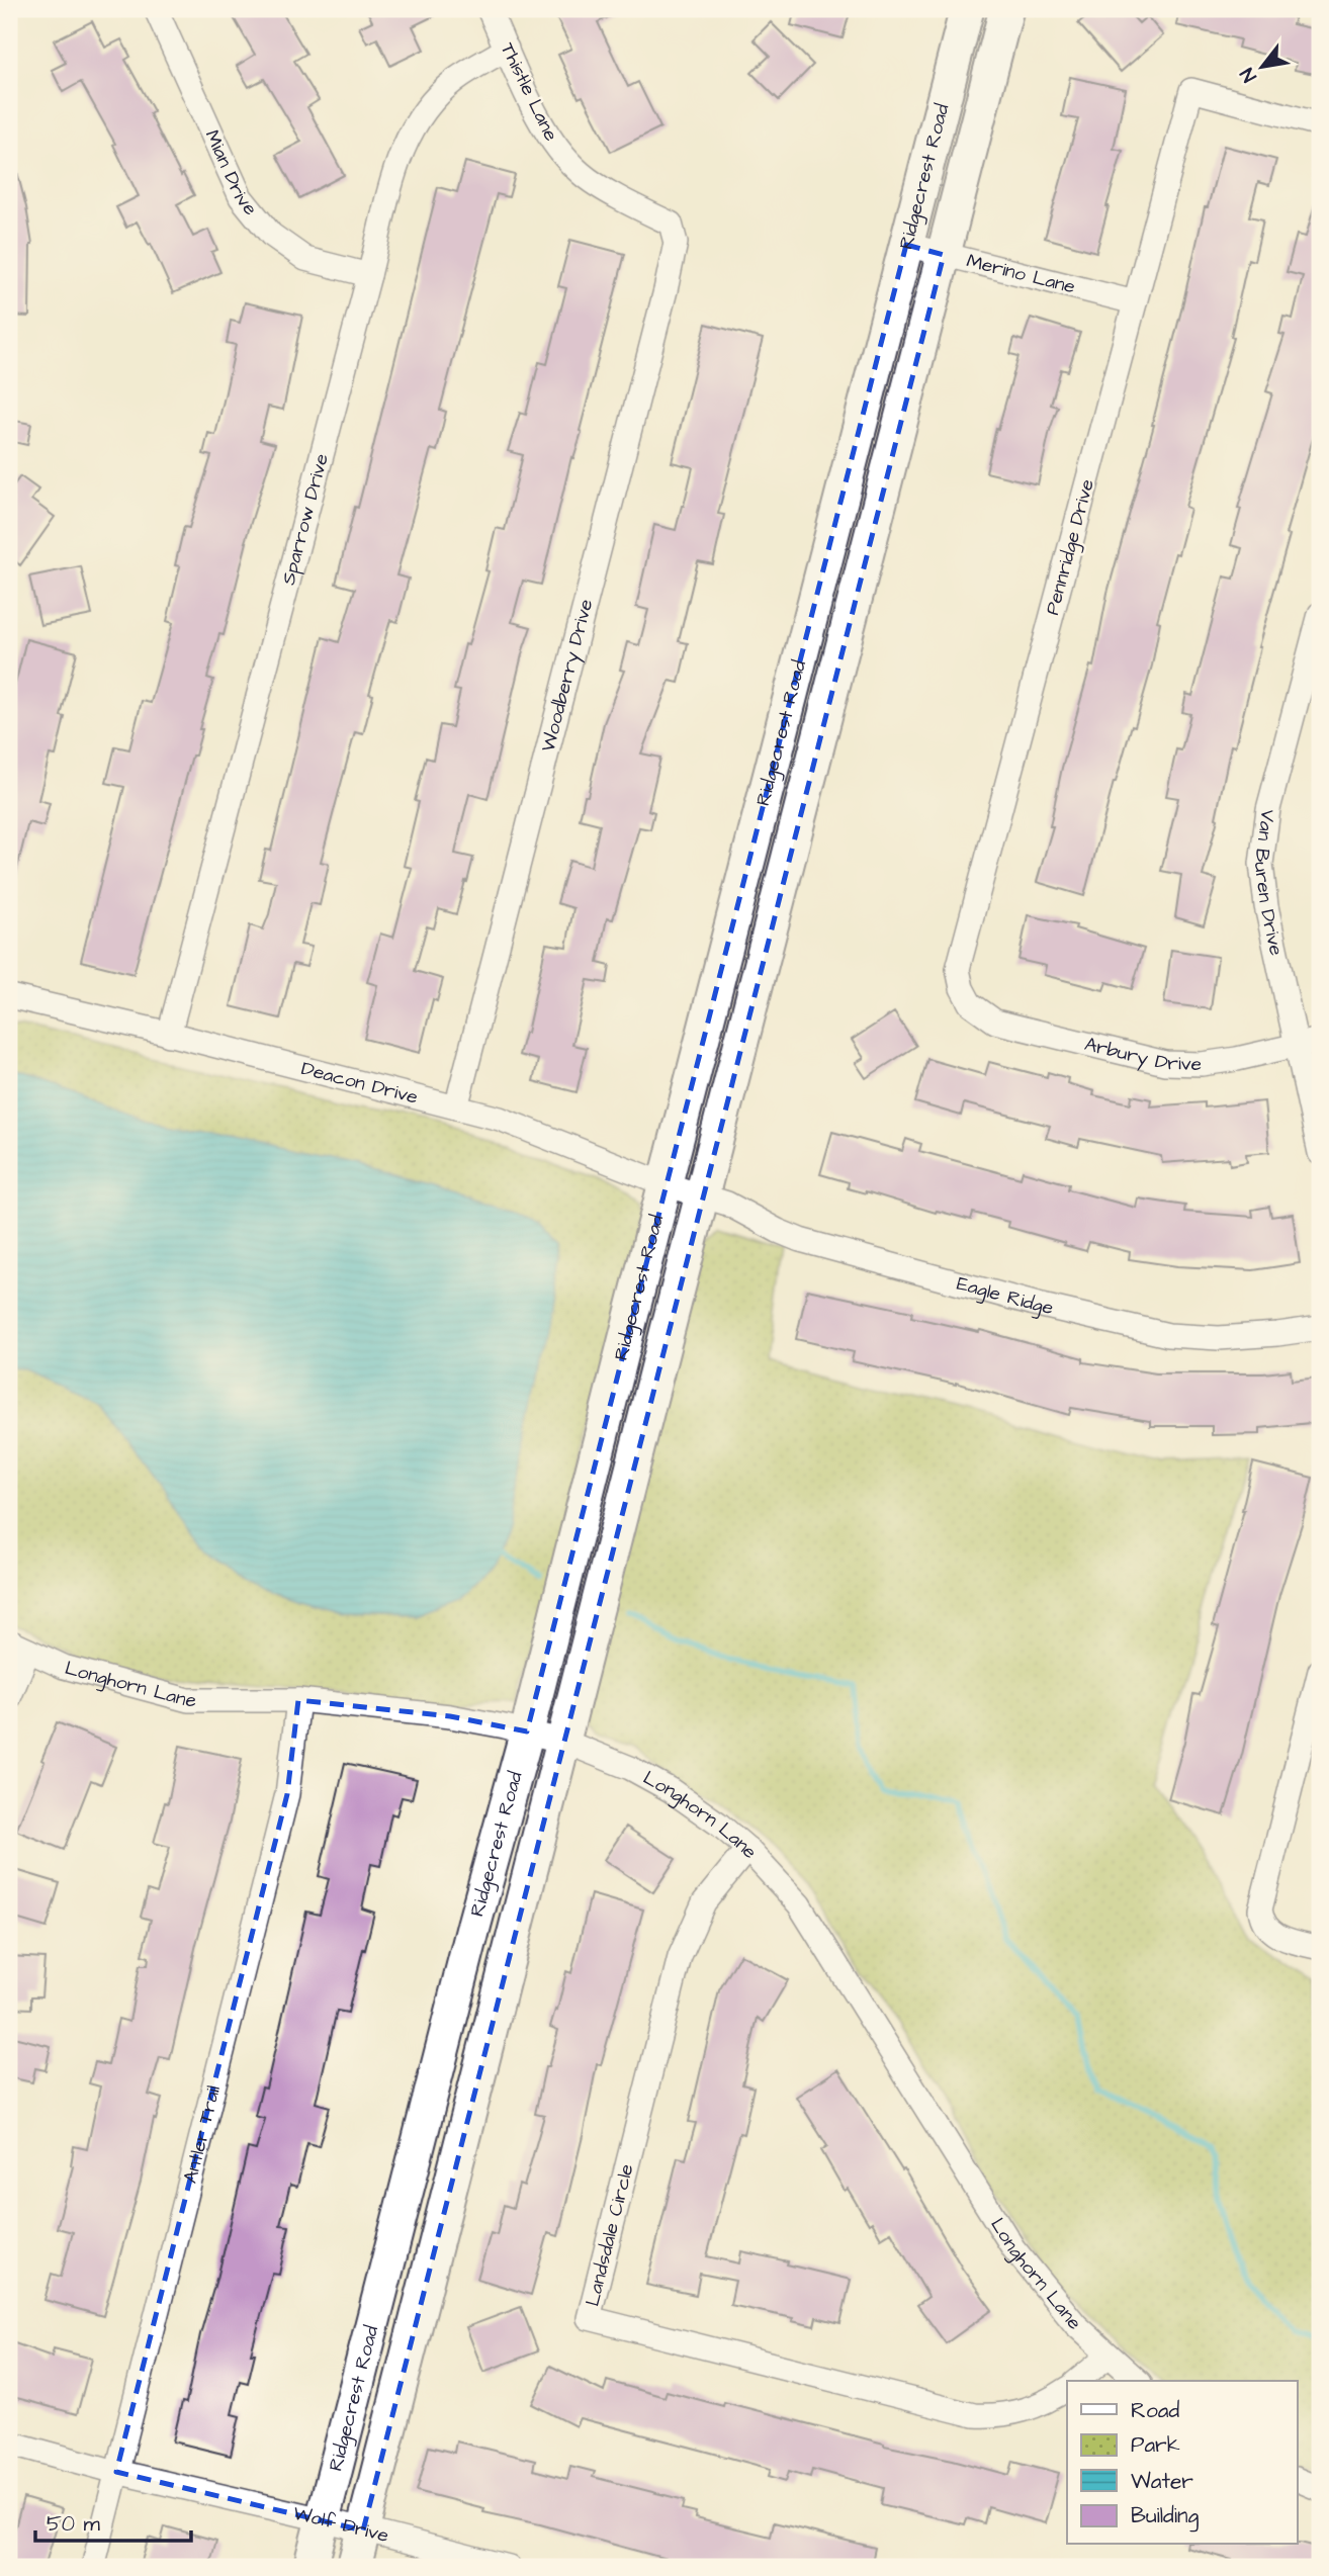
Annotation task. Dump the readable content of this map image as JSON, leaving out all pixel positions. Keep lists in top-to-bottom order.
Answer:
{
  "streets": {
    "main road": ["Ridgecrest Road"],
    "street": [
      "Thistle Lane",
      "Mian Drive",
      "Merino Lane",
      "Sparrow Drive",
      "Pennridge Drive",
      "Woodberry Drive",
      "Van Buren Drive",
      "Arbury Drive",
      "Deacon Drive",
      "Eagle Ridge",
      "Longhorn Lane",
      "Antler Trail",
      "Landsdale Circle",
      "Wolf Drive"
    ]
  },
  "crossings": [
    ["Thistle Lane", "Sparrow Drive"],
    ["Thistle Lane", "Woodberry Drive"],
    ["Mian Drive", "Sparrow Drive"],
    ["Ridgecrest Road", "Merino Lane"],
    ["Ridgecrest Road", "Deacon Drive"],
    ["Ridgecrest Road", "Eagle Ridge"],
    ["Ridgecrest Road", "Longhorn Lane"],
    ["Ridgecrest Road", "Wolf Drive"],
    ["Merino Lane", "Pennridge Drive"],
    ["Sparrow Drive", "Deacon Drive"],
    ["Pennridge Drive", "Arbury Drive"],
    ["Woodberry Drive", "Deacon Drive"],
    ["Van Buren Drive", "Arbury Drive"],
    ["Deacon Drive", "Eagle Ridge"],
    ["Longhorn Lane", "Antler Trail"],
    ["Longhorn Lane", "Landsdale Circle"],
    ["Antler Trail", "Wolf Drive"]
  ],
  "legend": [
    "Road",
    "Park",
    "Water",
    "Building"
  ],
  "scale_bar": "50 m",
  "north": "bottom left"
}
